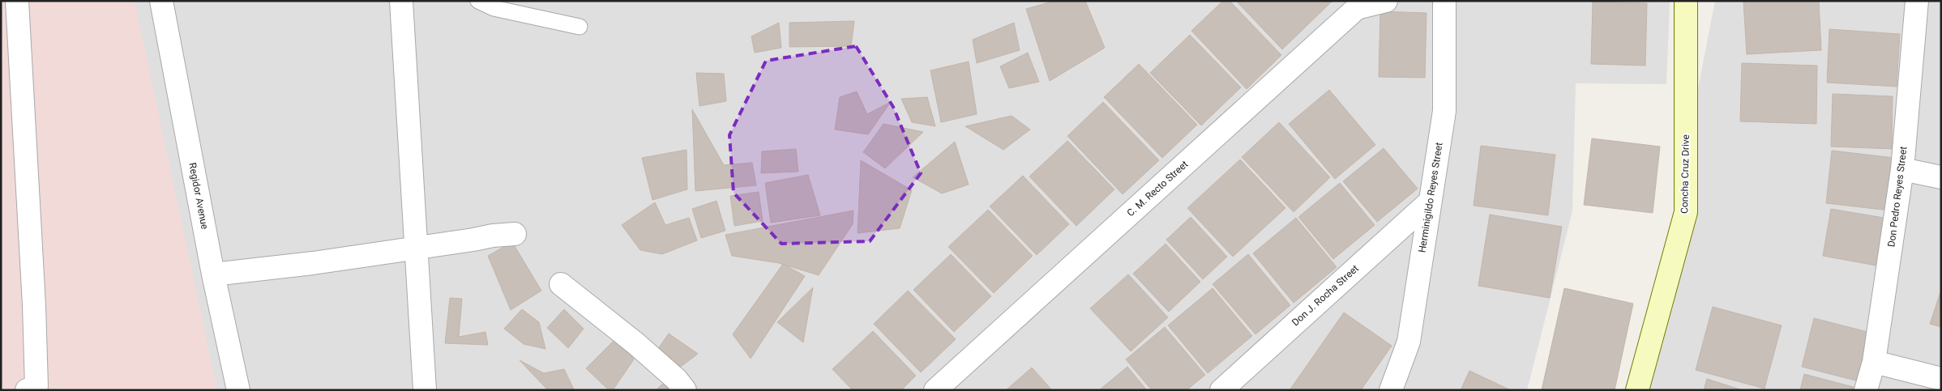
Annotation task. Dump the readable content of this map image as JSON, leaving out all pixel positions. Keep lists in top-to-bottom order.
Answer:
{
  "streets": {
    "street": [
      "Concha Cruz Drive",
      "C. M. Recto Street",
      "Regidor Avenue",
      "Don Pedro Reyes Street",
      "Herminigildo Reyes Street",
      "Don J. Rocha Street"
    ]
  },
  "crossings": [
    ["Herminigildo Reyes Street", "Don J. Rocha Street"]
  ]
}
